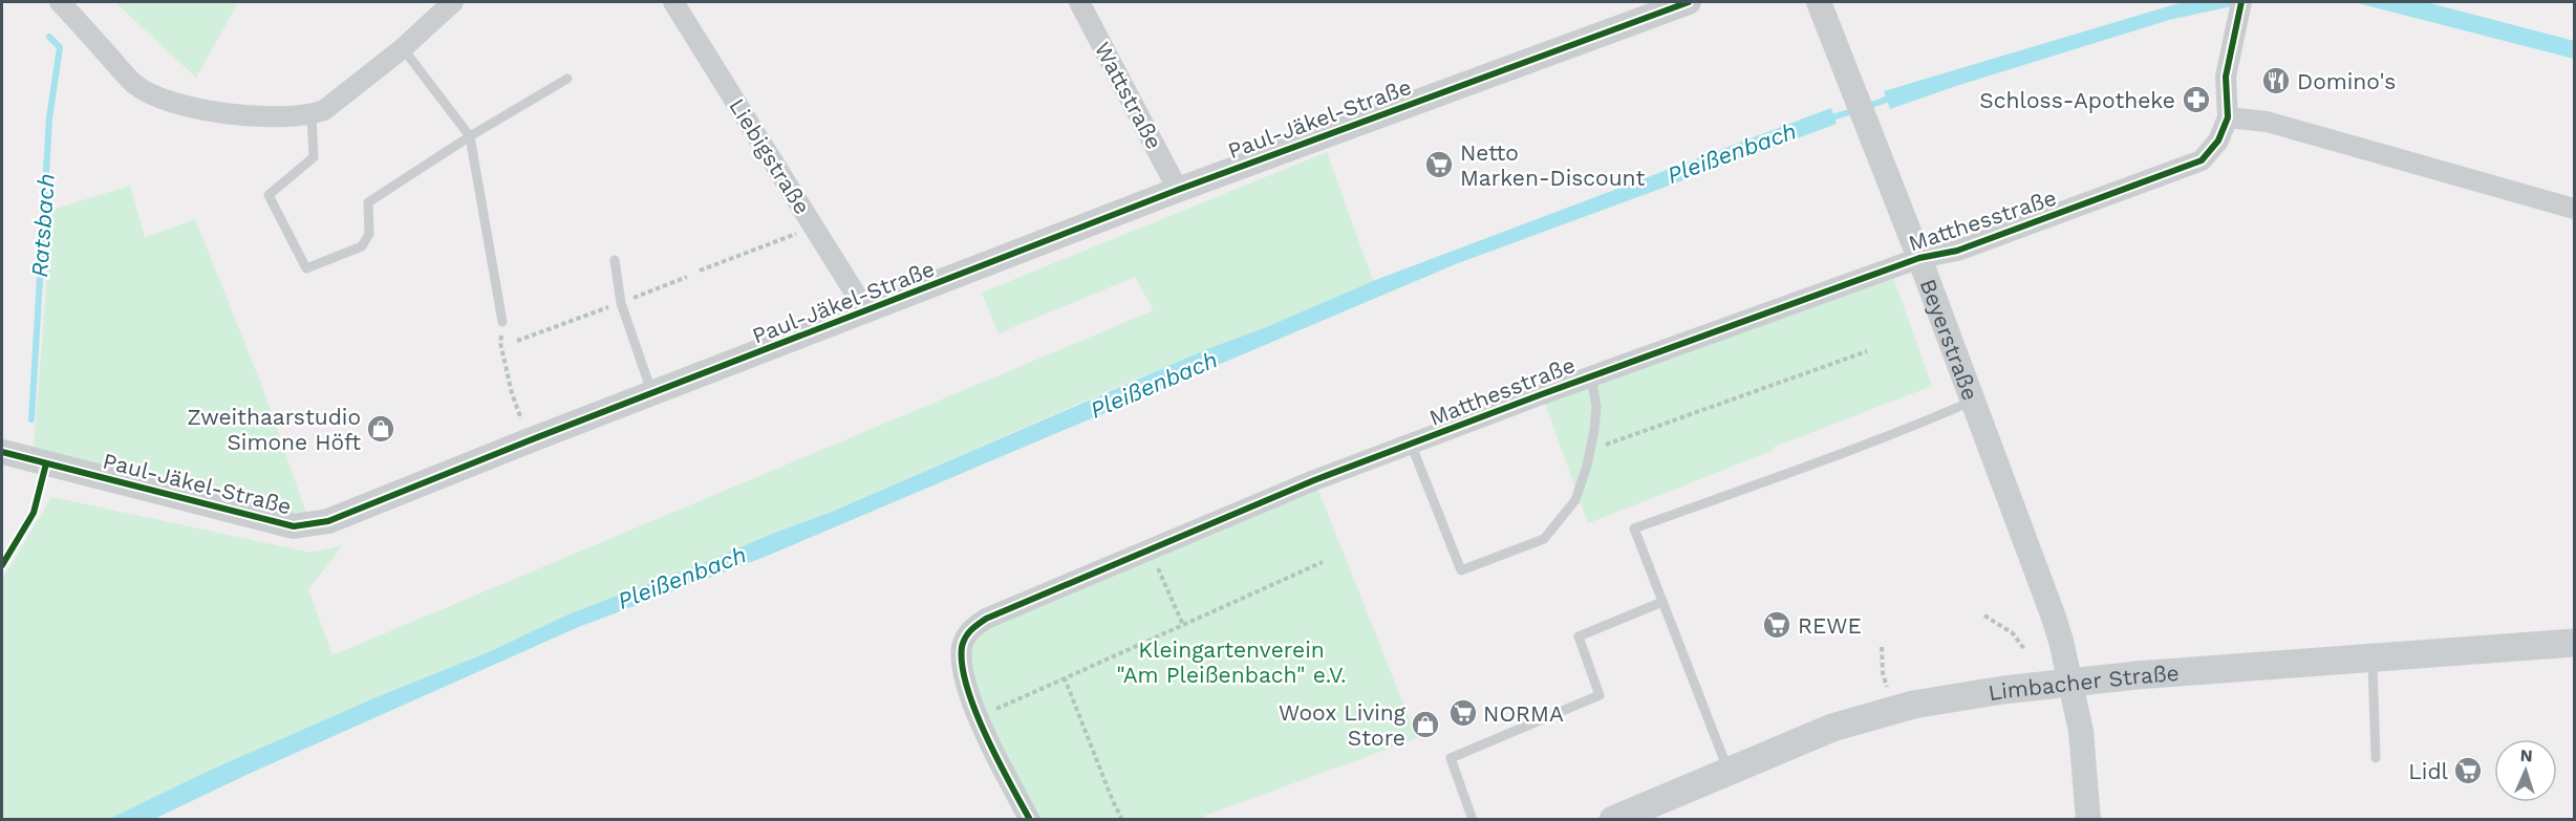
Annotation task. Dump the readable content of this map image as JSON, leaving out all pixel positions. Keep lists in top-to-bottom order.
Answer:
{
  "streets": {
    "main road": ["Limbacher Straße"],
    "street": [
      "Wattstraße",
      "Paul-Jäkel-Straße",
      "Liebigstraße",
      "Matthesstraße",
      "Beyerstraße"
    ]
  },
  "crossings": [
    ["Wattstraße", "Paul-Jäkel-Straße"],
    ["Paul-Jäkel-Straße", "Liebigstraße"],
    ["Matthesstraße", "Beyerstraße"],
    ["Beyerstraße", "Limbacher Straße"]
  ],
  "water": ["Pleißenbach", "Ratsbach"],
  "parks": ["Kleingartenverein \"Am Pleißenbach\" e.V."],
  "places": {
    "restaurant": ["Domino's"],
    "pharmacy": ["Schloss-Apotheke"],
    "supermarket": [
      "Netto Marken-Discount",
      "REWE",
      "NORMA",
      "Lidl"
    ],
    "shop": ["Zweithaarstudio Simone Höft", "Woox Living Store"]
  },
  "north": "top"
}
